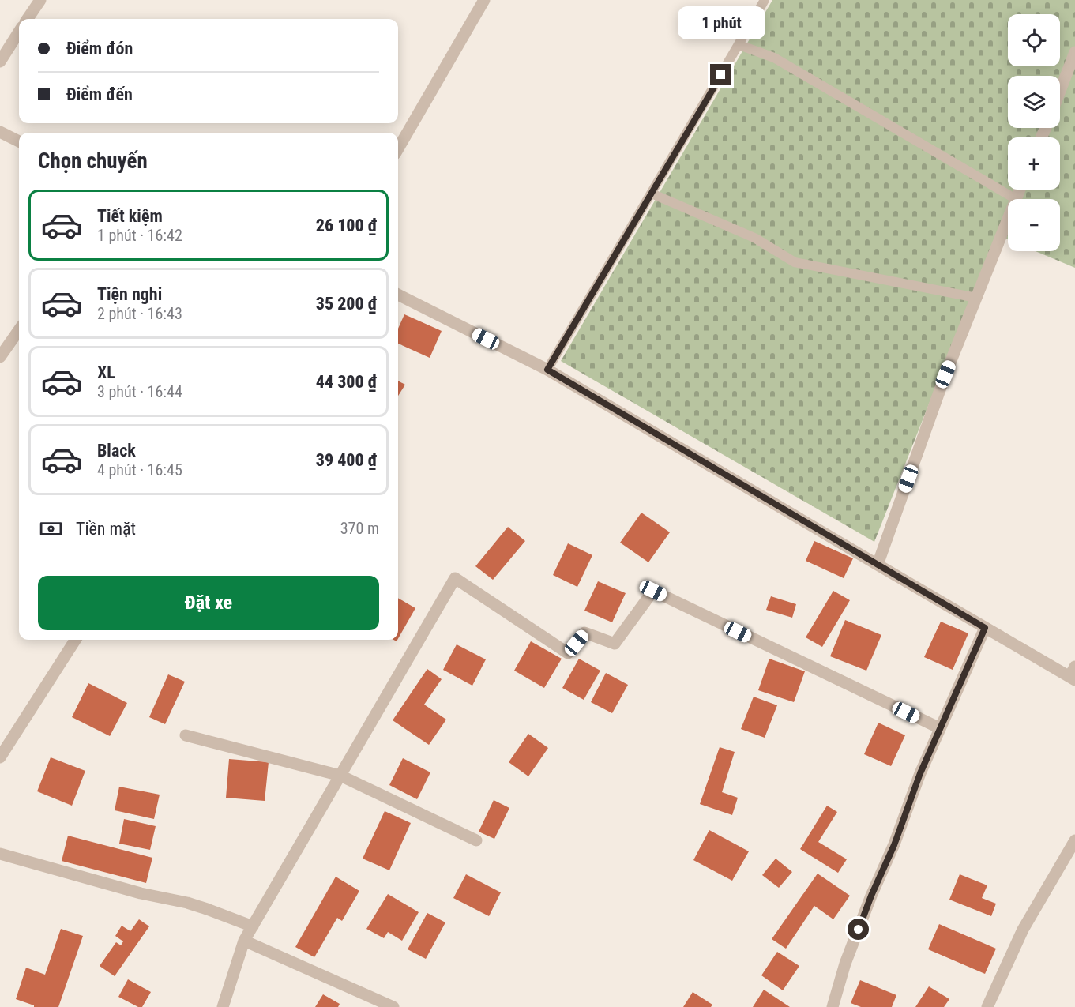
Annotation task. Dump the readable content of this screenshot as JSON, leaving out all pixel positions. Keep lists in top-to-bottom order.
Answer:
{
  "page": {
    "bubble": "1 phút",
    "map_buttons": ["+", "−"],
    "banner": ["Điểm đón", "Điểm đến"],
    "heading": "Chọn chuyến",
    "list": [
      {
        "name": "Tiết kiệm",
        "note": "1 phút · 16:42",
        "value": "26 100 ₫"
      },
      {
        "name": "Tiện nghi",
        "note": "2 phút · 16:43",
        "value": "35 200 ₫"
      },
      {
        "name": "XL",
        "note": "3 phút · 16:44",
        "value": "44 300 ₫"
      },
      {
        "name": "Black",
        "note": "4 phút · 16:45",
        "value": "39 400 ₫"
      }
    ],
    "pay": ["Tiền mặt", "370 m"],
    "buttons": "Đặt xe"
  }
}
